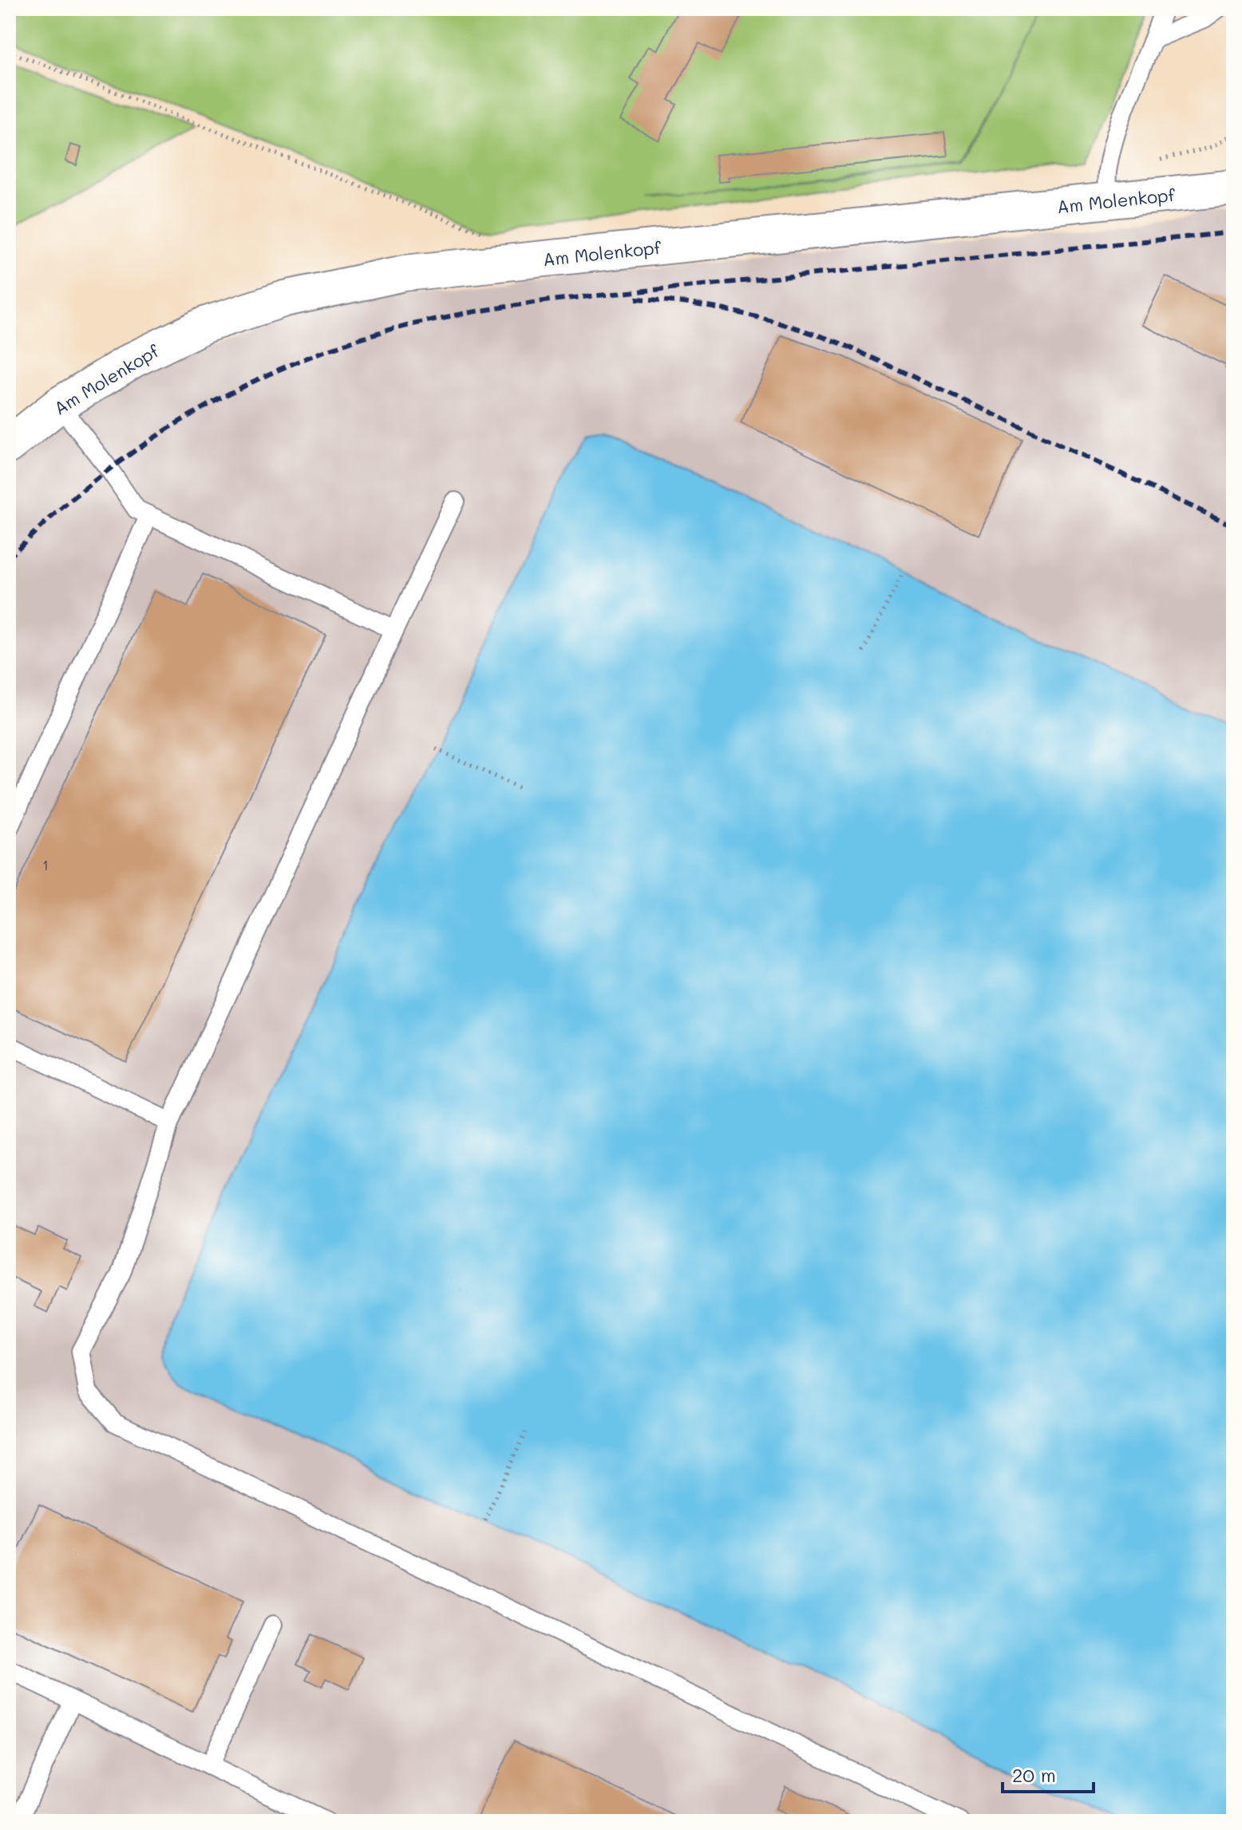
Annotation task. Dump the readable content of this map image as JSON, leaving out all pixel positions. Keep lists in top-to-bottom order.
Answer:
{
  "streets": {
    "street": ["Am Molenkopf"]
  },
  "house_numbers": ["1"],
  "scale_bar": "20 m"
}
